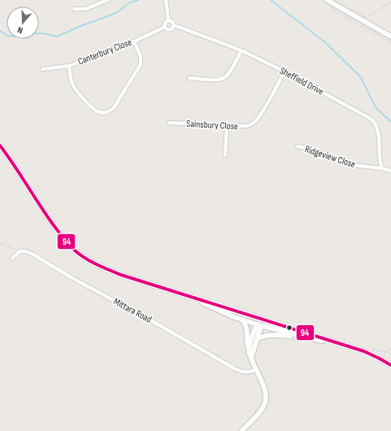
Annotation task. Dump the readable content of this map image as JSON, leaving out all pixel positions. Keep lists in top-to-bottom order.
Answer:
{
  "streets": {
    "street": [
      "Canterbury Close",
      "Sheffield Drive",
      "Sainsbury Close",
      "Ridgeview Close",
      "Mittara Road"
    ]
  },
  "crossings": [
    ["Canterbury Close", "Sheffield Drive"],
    ["Sheffield Drive", "Sainsbury Close"],
    ["Sheffield Drive", "Ridgeview Close"]
  ],
  "lines": ["transit line 94"],
  "north": "bottom"
}
